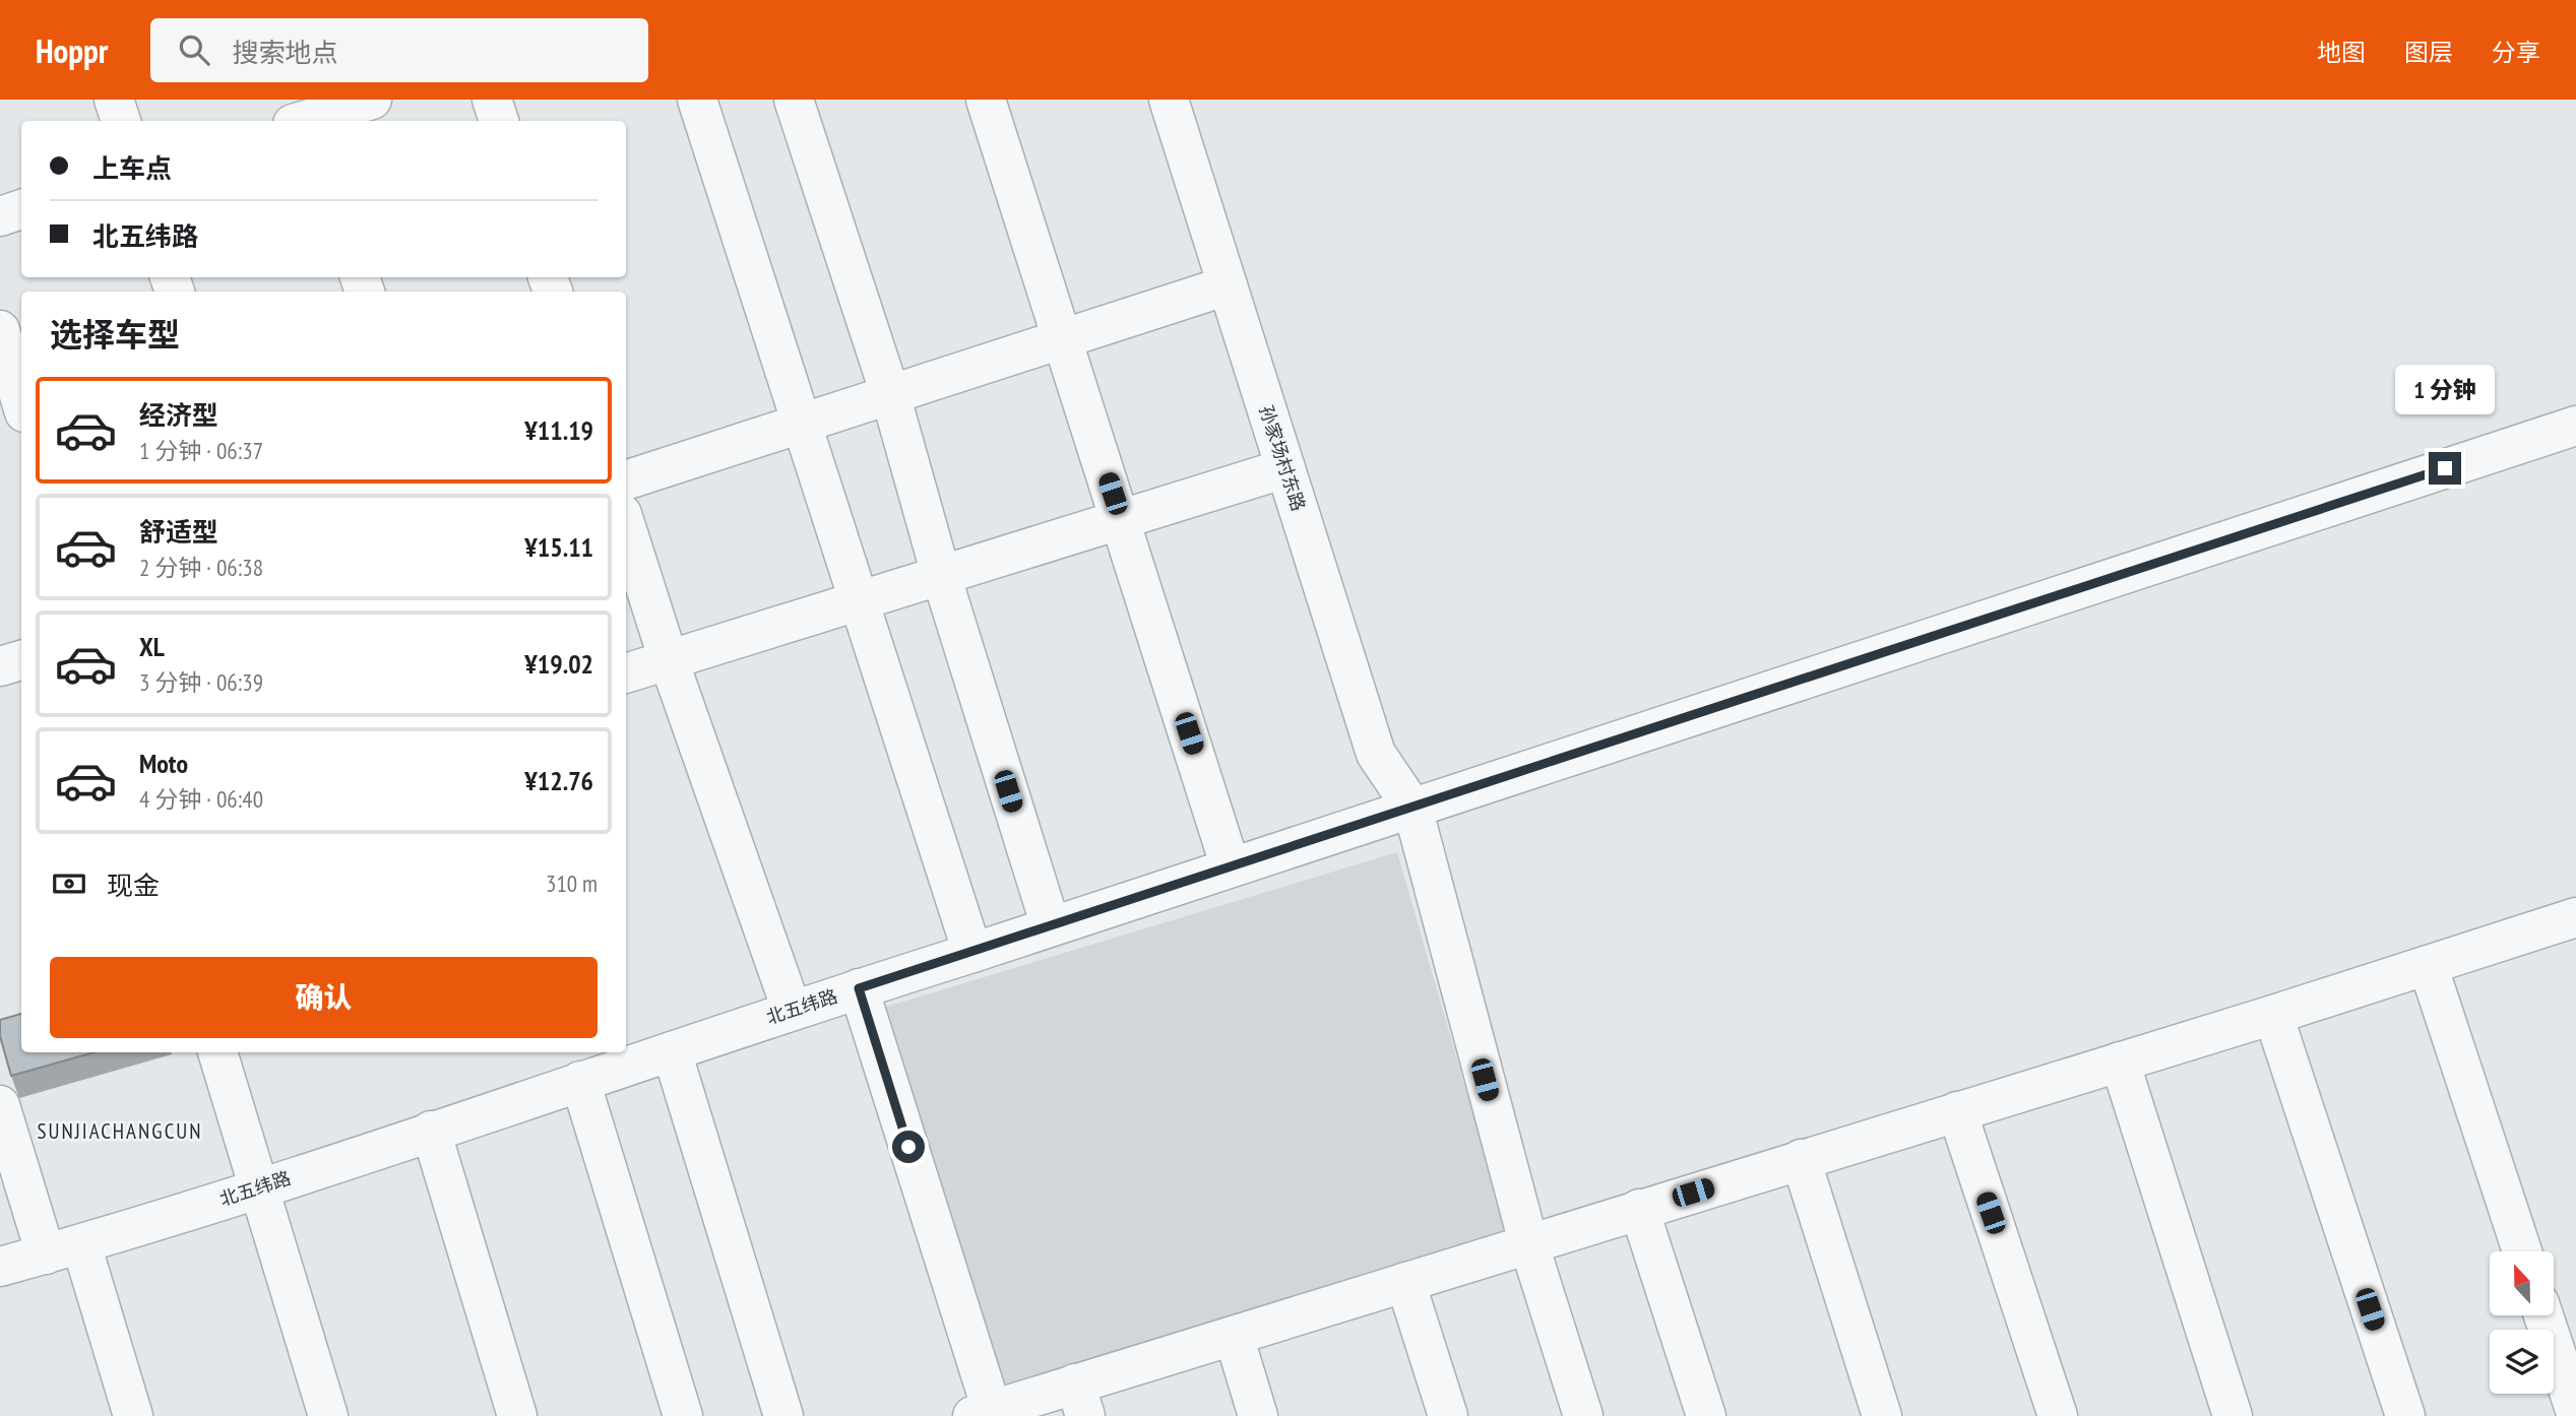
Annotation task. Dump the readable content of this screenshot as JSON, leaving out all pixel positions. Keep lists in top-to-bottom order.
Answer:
{
  "streets": {
    "street": ["孙家场村东路", "北五纬路"]
  },
  "crossings": [
    ["孙家场村东路", "北五纬路"]
  ],
  "districts": ["SUNJIACHANGCUN"],
  "north": "top",
  "page": {
    "header": "Hoppr",
    "search": "搜索地点",
    "nav": ["地图", "图层", "分享"],
    "banner": ["上车点", "北五纬路"],
    "heading": "选择车型",
    "bubble": "1 分钟",
    "list": [
      {
        "name": "经济型",
        "note": "1 分钟 · 06:37",
        "value": "¥11.19"
      },
      {
        "name": "舒适型",
        "note": "2 分钟 · 06:38",
        "value": "¥15.11"
      },
      {
        "name": "XL",
        "note": "3 分钟 · 06:39",
        "value": "¥19.02"
      },
      {
        "name": "Moto",
        "note": "4 分钟 · 06:40",
        "value": "¥12.76"
      }
    ],
    "pay": ["现金", "310 m"],
    "buttons": "确认"
  }
}
